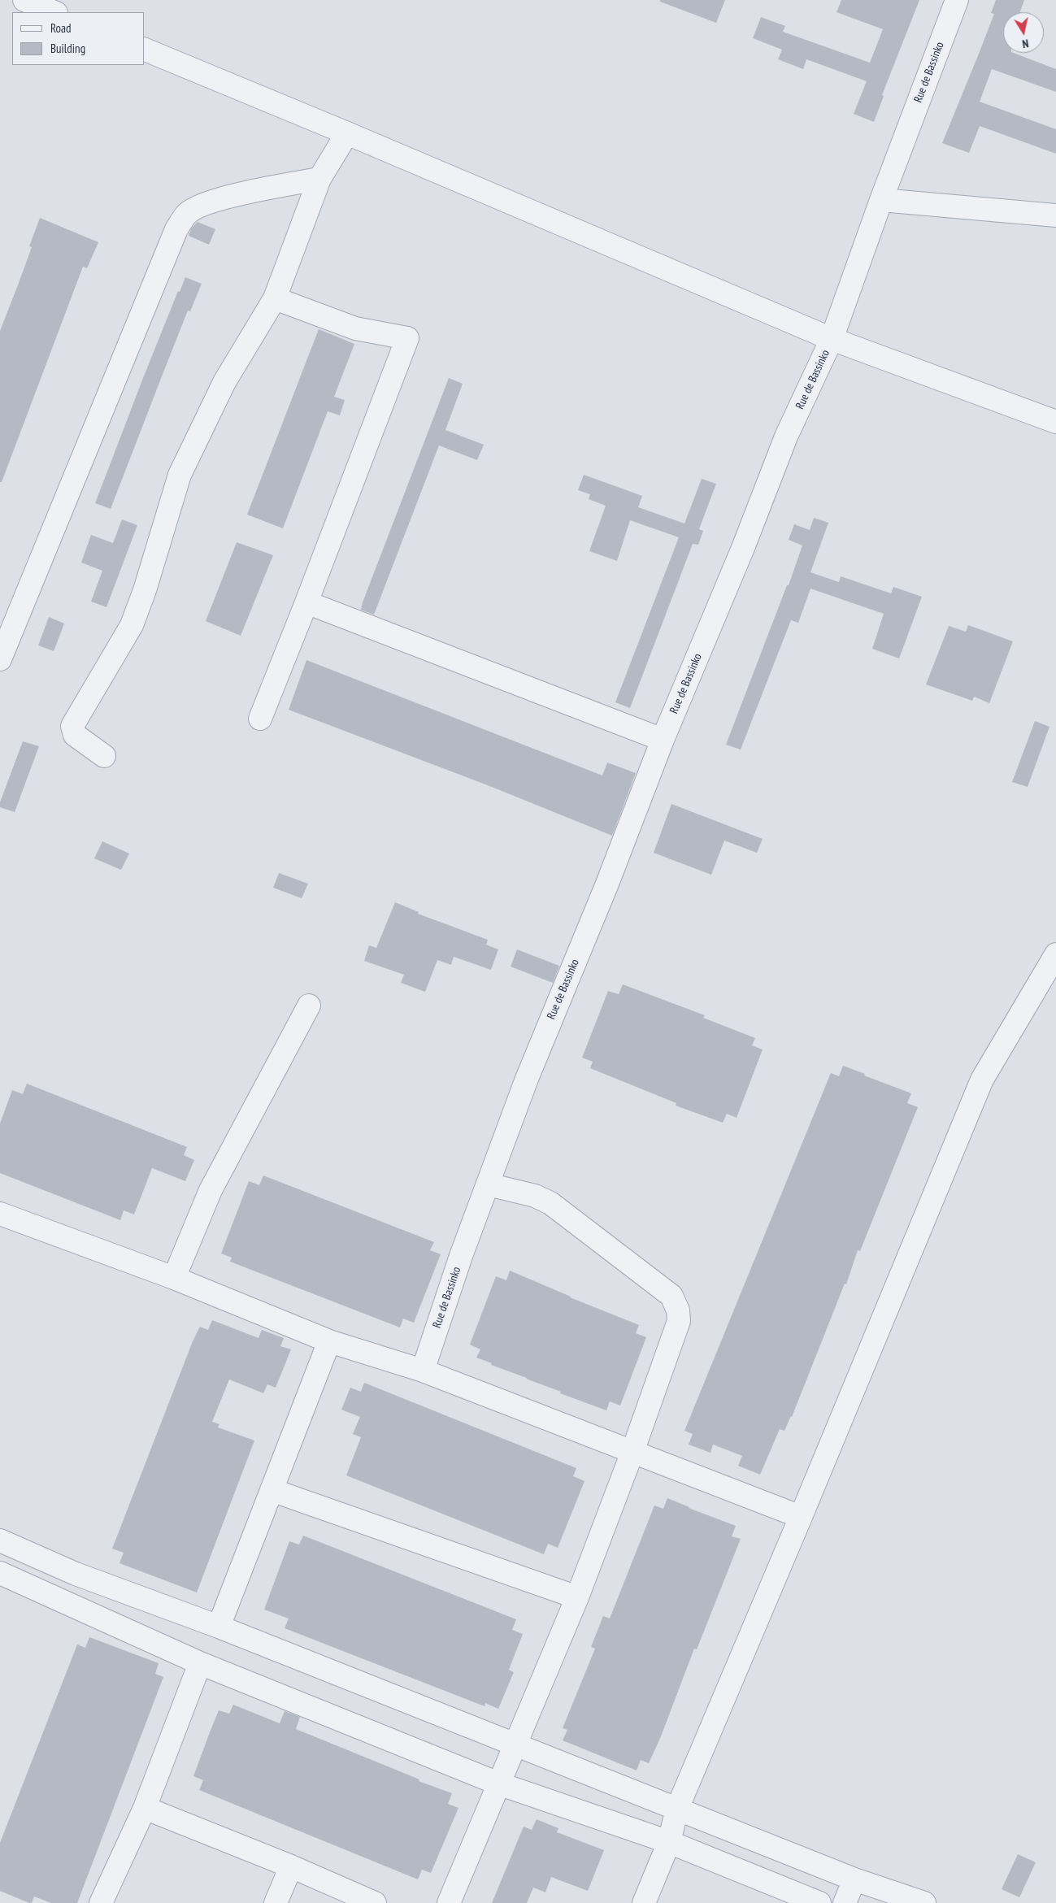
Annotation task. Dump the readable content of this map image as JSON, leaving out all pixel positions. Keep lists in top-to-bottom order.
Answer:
{
  "streets": {
    "street": ["Rue de Bassinko"]
  },
  "legend": ["Road", "Building"],
  "north": "bottom"
}
